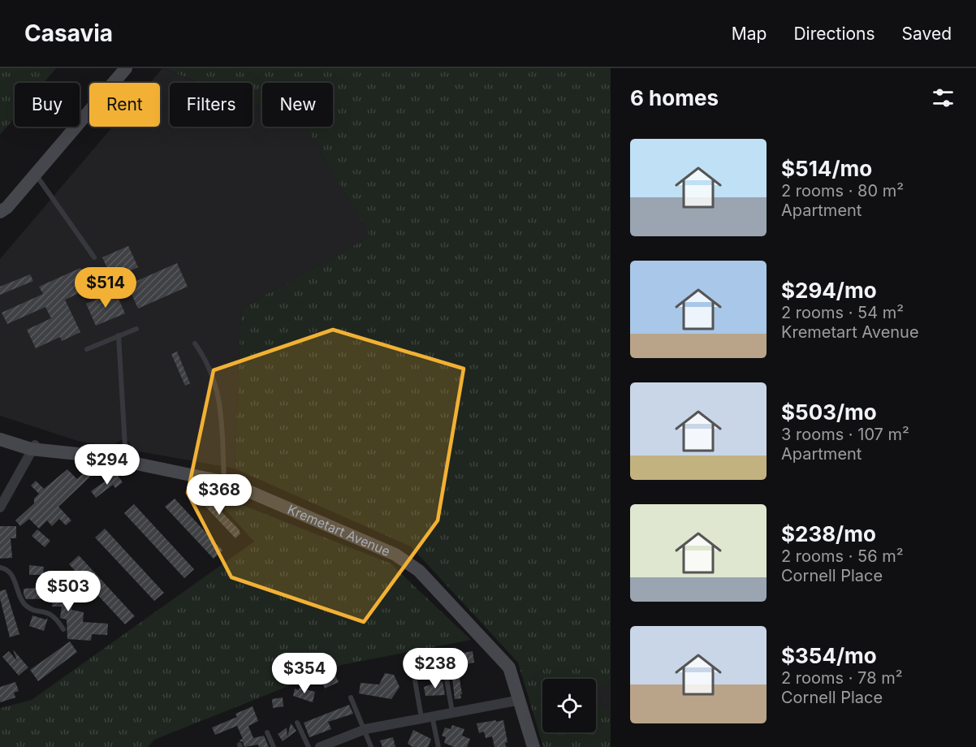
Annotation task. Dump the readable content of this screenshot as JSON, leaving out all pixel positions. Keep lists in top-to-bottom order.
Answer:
{
  "streets": {
    "street": ["Kremetart Avenue"]
  },
  "page": {
    "header": "Casavia",
    "nav": ["Map", "Directions", "Saved"],
    "heading": "6 homes",
    "chip": [
      "Buy",
      "Rent",
      "Filters",
      "New"
    ],
    "list": [
      {
        "name": "$514/mo",
        "note": "2 rooms · 80 m² · Apartment"
      },
      {
        "name": "$294/mo",
        "note": "2 rooms · 54 m² · Kremetart Avenue"
      },
      {
        "name": "$503/mo",
        "note": "3 rooms · 107 m² · Apartment"
      },
      {
        "name": "$238/mo",
        "note": "2 rooms · 56 m² · Cornell Place"
      },
      {
        "name": "$354/mo",
        "note": "2 rooms · 78 m² · Cornell Place"
      }
    ],
    "price": [
      "$514",
      "$294",
      "$368",
      "$503",
      "$238",
      "$354"
    ]
  }
}
